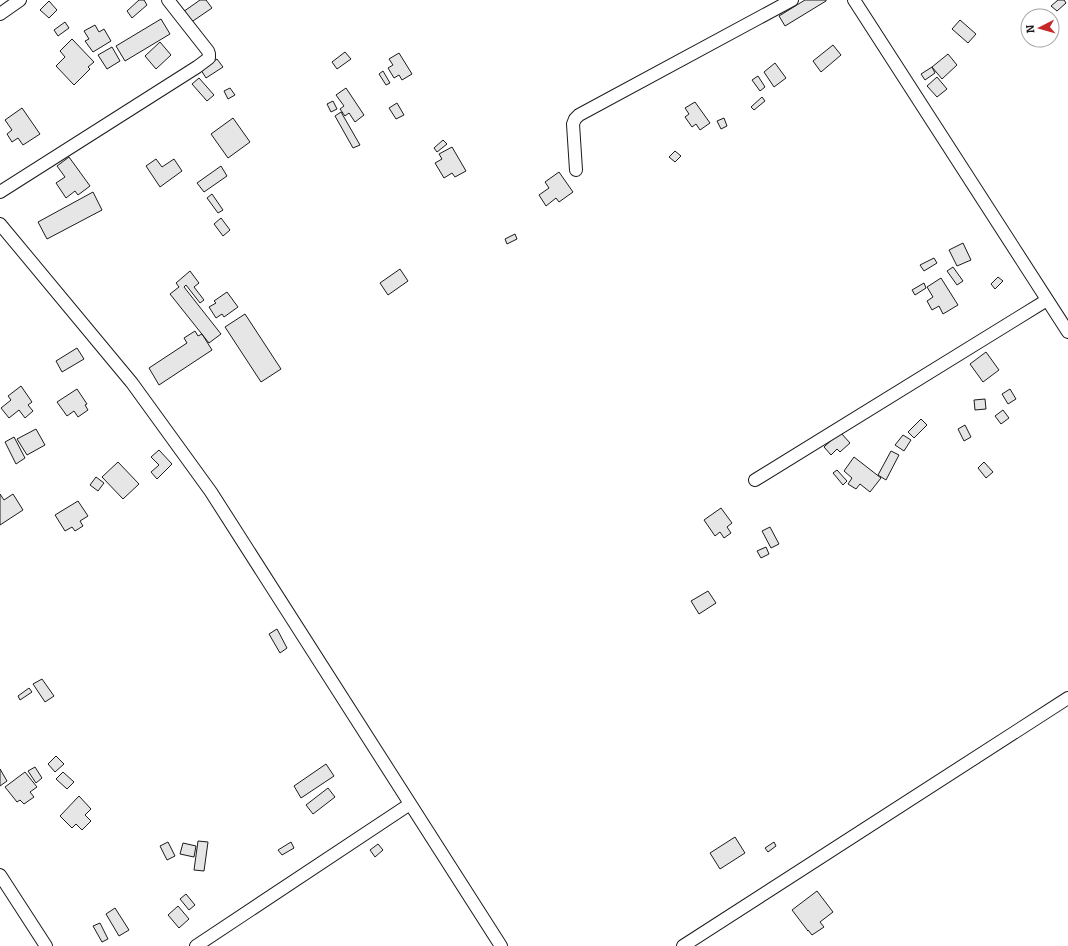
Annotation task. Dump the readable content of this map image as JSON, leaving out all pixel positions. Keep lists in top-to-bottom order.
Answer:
{
  "north": "left"
}
